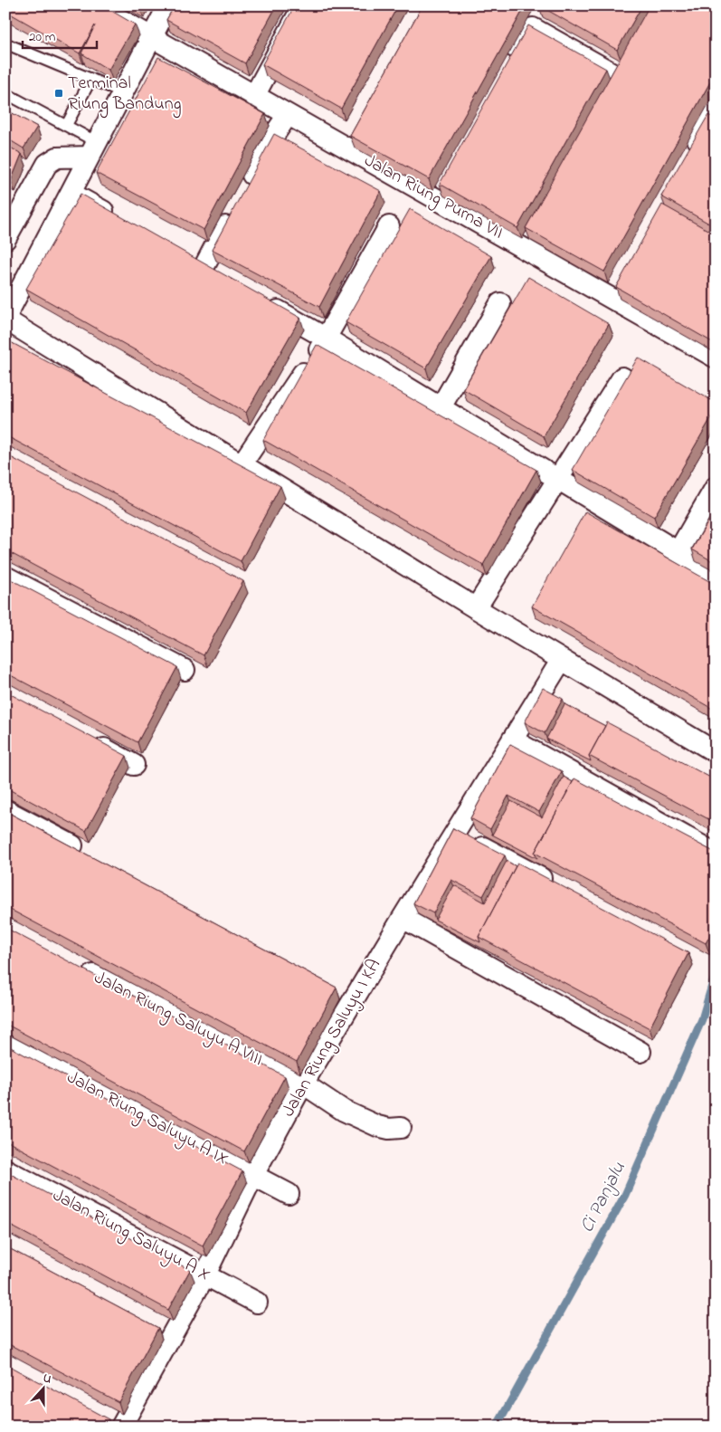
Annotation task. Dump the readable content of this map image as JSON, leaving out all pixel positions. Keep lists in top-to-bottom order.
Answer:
{
  "streets": {
    "street": [
      "Jalan Riung Purna VII",
      "Jalan Riung Saluyu A VIII",
      "Jalan Riung Saluyu I KA",
      "Jalan Riung Saluyu A IX",
      "Jalan Riung Saluyu A X"
    ]
  },
  "crossings": [
    ["Jalan Riung Saluyu A VIII", "Jalan Riung Saluyu I KA"],
    ["Jalan Riung Saluyu I KA", "Jalan Riung Saluyu A IX"],
    ["Jalan Riung Saluyu I KA", "Jalan Riung Saluyu A X"]
  ],
  "water": ["Ci Panjalu"],
  "places": {
    "transit": ["Terminal Riung Bandung"]
  },
  "scale_bar": "20 m",
  "north": "top"
}
